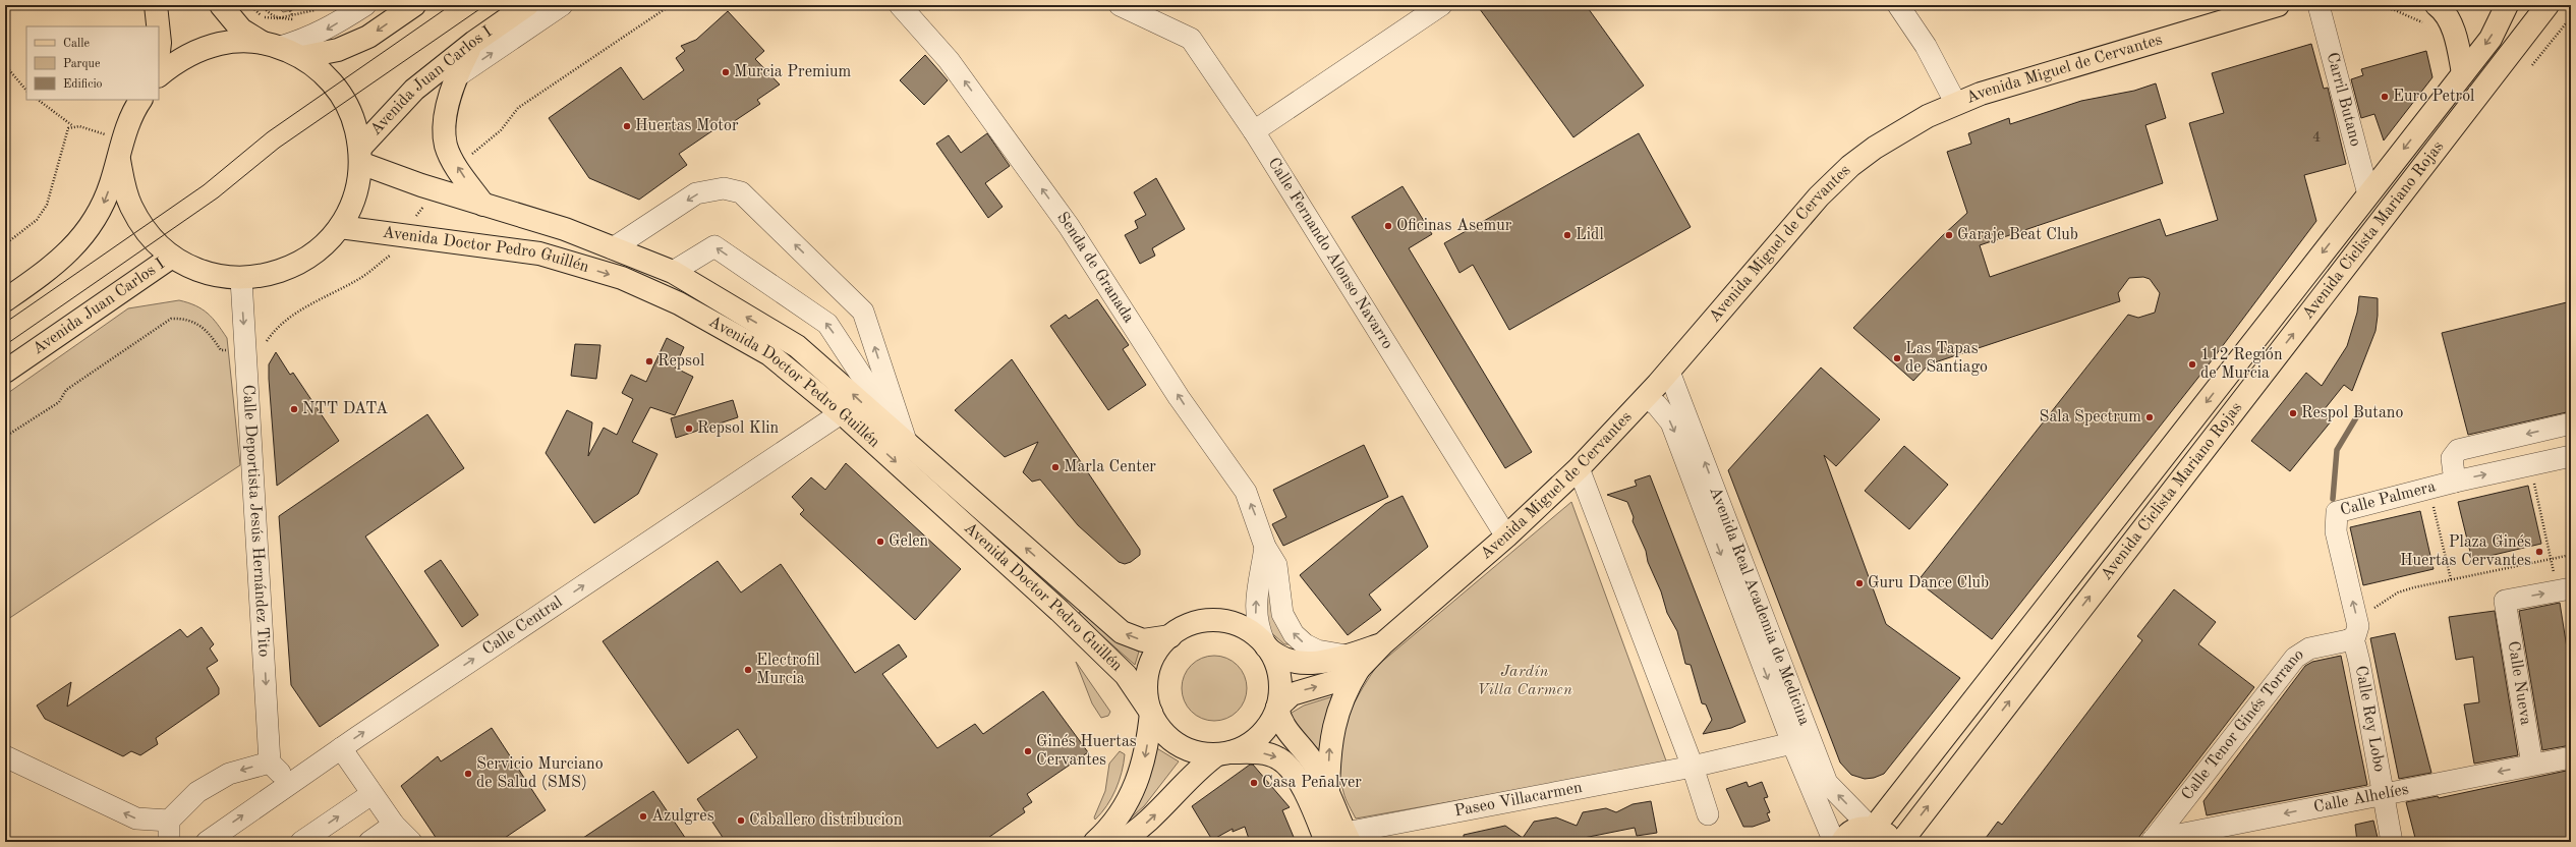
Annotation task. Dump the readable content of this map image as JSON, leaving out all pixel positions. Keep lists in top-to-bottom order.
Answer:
{
  "streets": {
    "main road": [
      "Avenida Miguel de Cervantes",
      "Avenida Juan Carlos I",
      "Avenida Ciclista Mariano Rojas",
      "Avenida Doctor Pedro Guillén"
    ],
    "street": [
      "Carril Butano",
      "Calle Fernando Alonso Navarro",
      "Senda de Granada",
      "Calle Palmera",
      "Calle Deportista Jesús Hernández Tito",
      "Avenida Real Academia de Medicina",
      "Calle Central",
      "Calle Nueva",
      "Calle Rey Lobo",
      "Calle Tenor Ginés Torrano",
      "Calle Alhelíes",
      "Paseo Villacarmen"
    ]
  },
  "crossings": [
    ["Avenida Miguel de Cervantes", "Avenida Doctor Pedro Guillén"],
    ["Avenida Miguel de Cervantes", "Calle Fernando Alonso Navarro"],
    ["Avenida Miguel de Cervantes", "Senda de Granada"],
    ["Avenida Miguel de Cervantes", "Avenida Real Academia de Medicina"],
    ["Avenida Juan Carlos I", "Avenida Doctor Pedro Guillén"],
    ["Carril Butano", "Avenida Ciclista Mariano Rojas"],
    ["Avenida Ciclista Mariano Rojas", "Avenida Real Academia de Medicina"],
    ["Avenida Doctor Pedro Guillén", "Calle Central"],
    ["Calle Palmera", "Calle Rey Lobo"],
    ["Calle Palmera", "Calle Tenor Ginés Torrano"],
    ["Avenida Real Academia de Medicina", "Paseo Villacarmen"],
    ["Calle Nueva", "Calle Alhelíes"],
    ["Calle Rey Lobo", "Calle Tenor Ginés Torrano"],
    ["Calle Rey Lobo", "Calle Alhelíes"],
    ["Calle Tenor Ginés Torrano", "Calle Alhelíes"]
  ],
  "one_way": [
    "Senda de Granada",
    "Calle Deportista Jesús Hernández Tito",
    "Calle Central",
    "Calle Alhelíes"
  ],
  "parks": ["Jardín Villa Carmen"],
  "places": [
    "Murcia Premium",
    "Euro Petrol",
    "Huertas Motor",
    "Oficinas Asemur",
    "Lidl",
    "Garaje Beat Club",
    "Las Tapas de Santiago",
    "Repsol",
    "112 Región de Murcia",
    "NTT DATA",
    "Respol Butano",
    "Sala Spectrum",
    "Repsol Klin",
    "Marla Center",
    "Gelen",
    "Plaza Ginés Huertas Cervantes",
    "Guru Dance Club",
    "Electrofil Murcia",
    "Ginés Huertas Cervantes",
    "Servicio Murciano de Salud (SMS)",
    "Casa Peñalver",
    "Azulgres",
    "Caballero distribucion"
  ],
  "house_numbers": ["4"],
  "legend": ["Calle", "Parque", "Edificio"]
}
